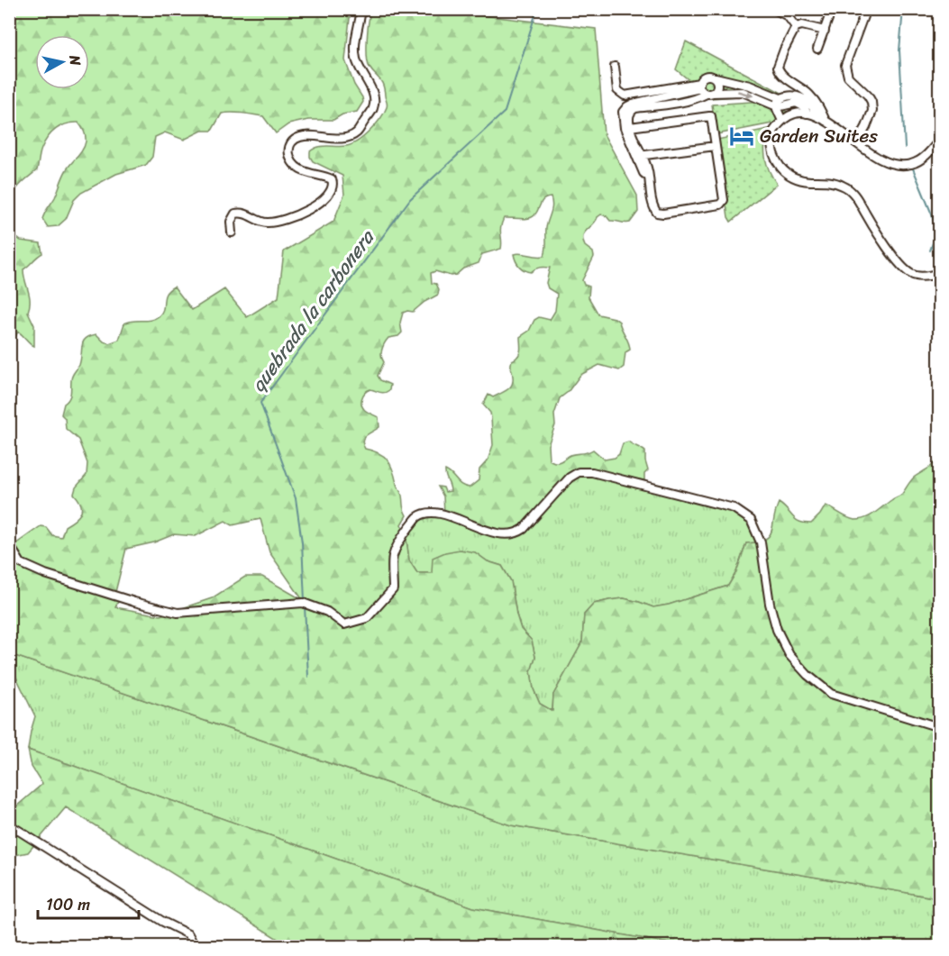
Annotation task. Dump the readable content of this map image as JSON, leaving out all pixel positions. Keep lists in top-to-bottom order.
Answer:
{
  "water": ["quebrada la carbonera"],
  "places": {
    "hotel": ["Garden Suites"]
  },
  "scale_bar": "100 m",
  "north": "right"
}
